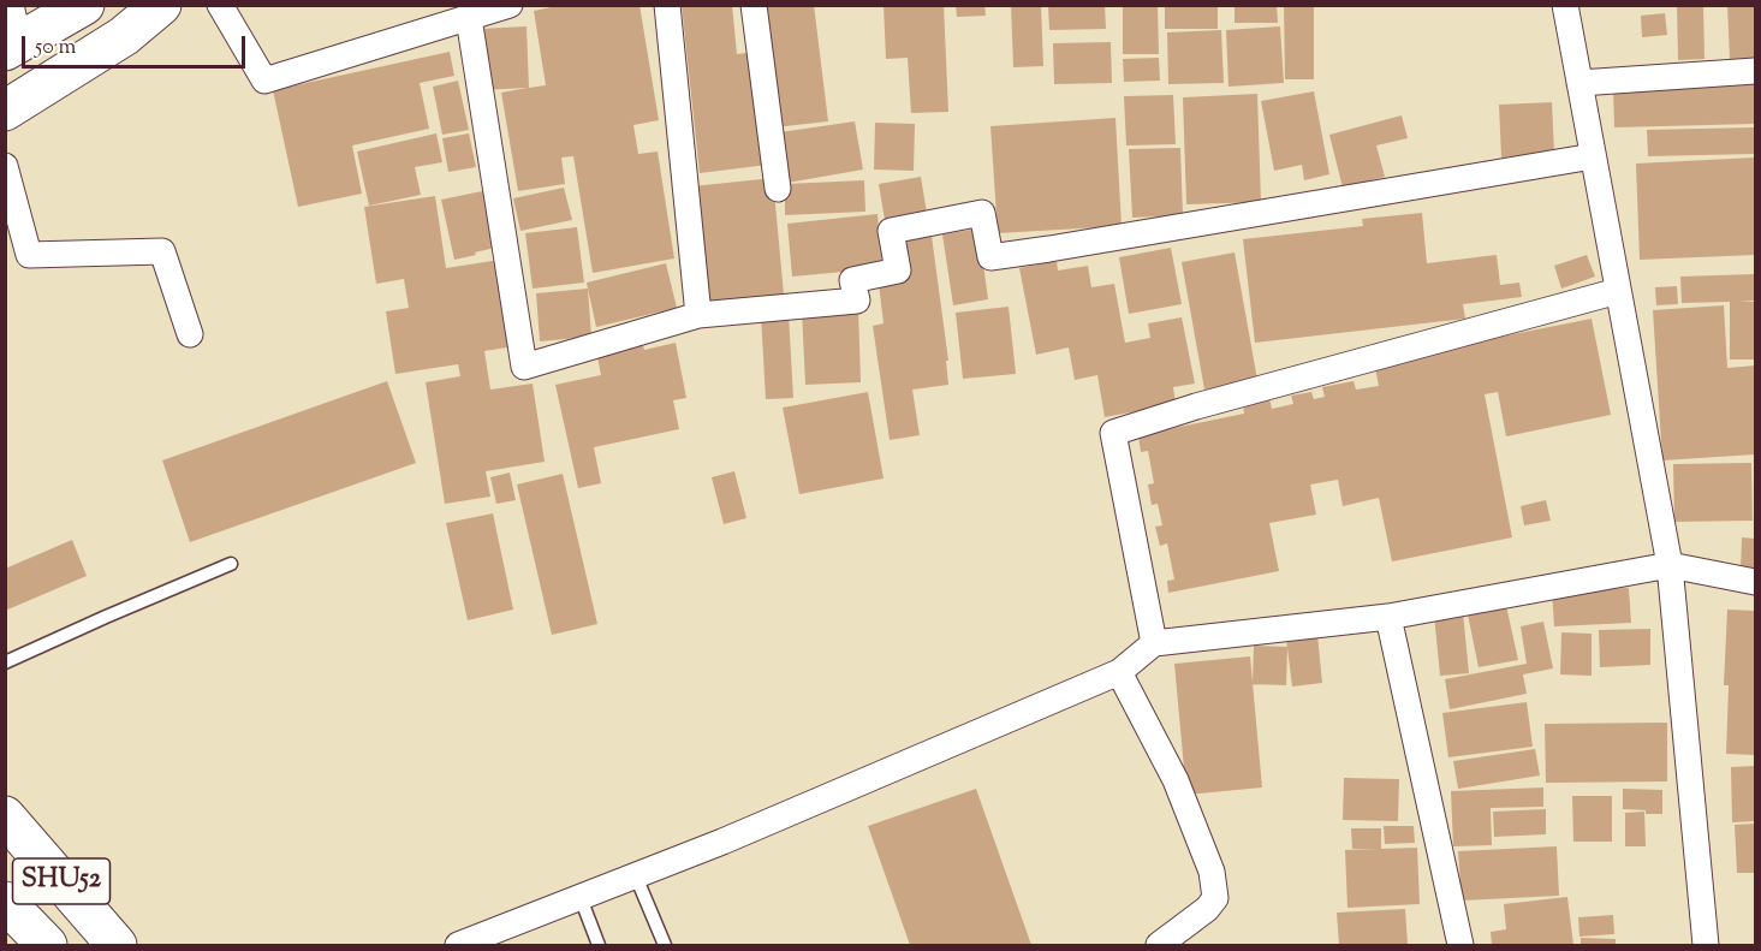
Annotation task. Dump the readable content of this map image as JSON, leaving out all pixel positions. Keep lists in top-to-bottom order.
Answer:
{
  "streets": {
    "main road": ["SHU52"]
  },
  "scale_bar": "50 m"
}
